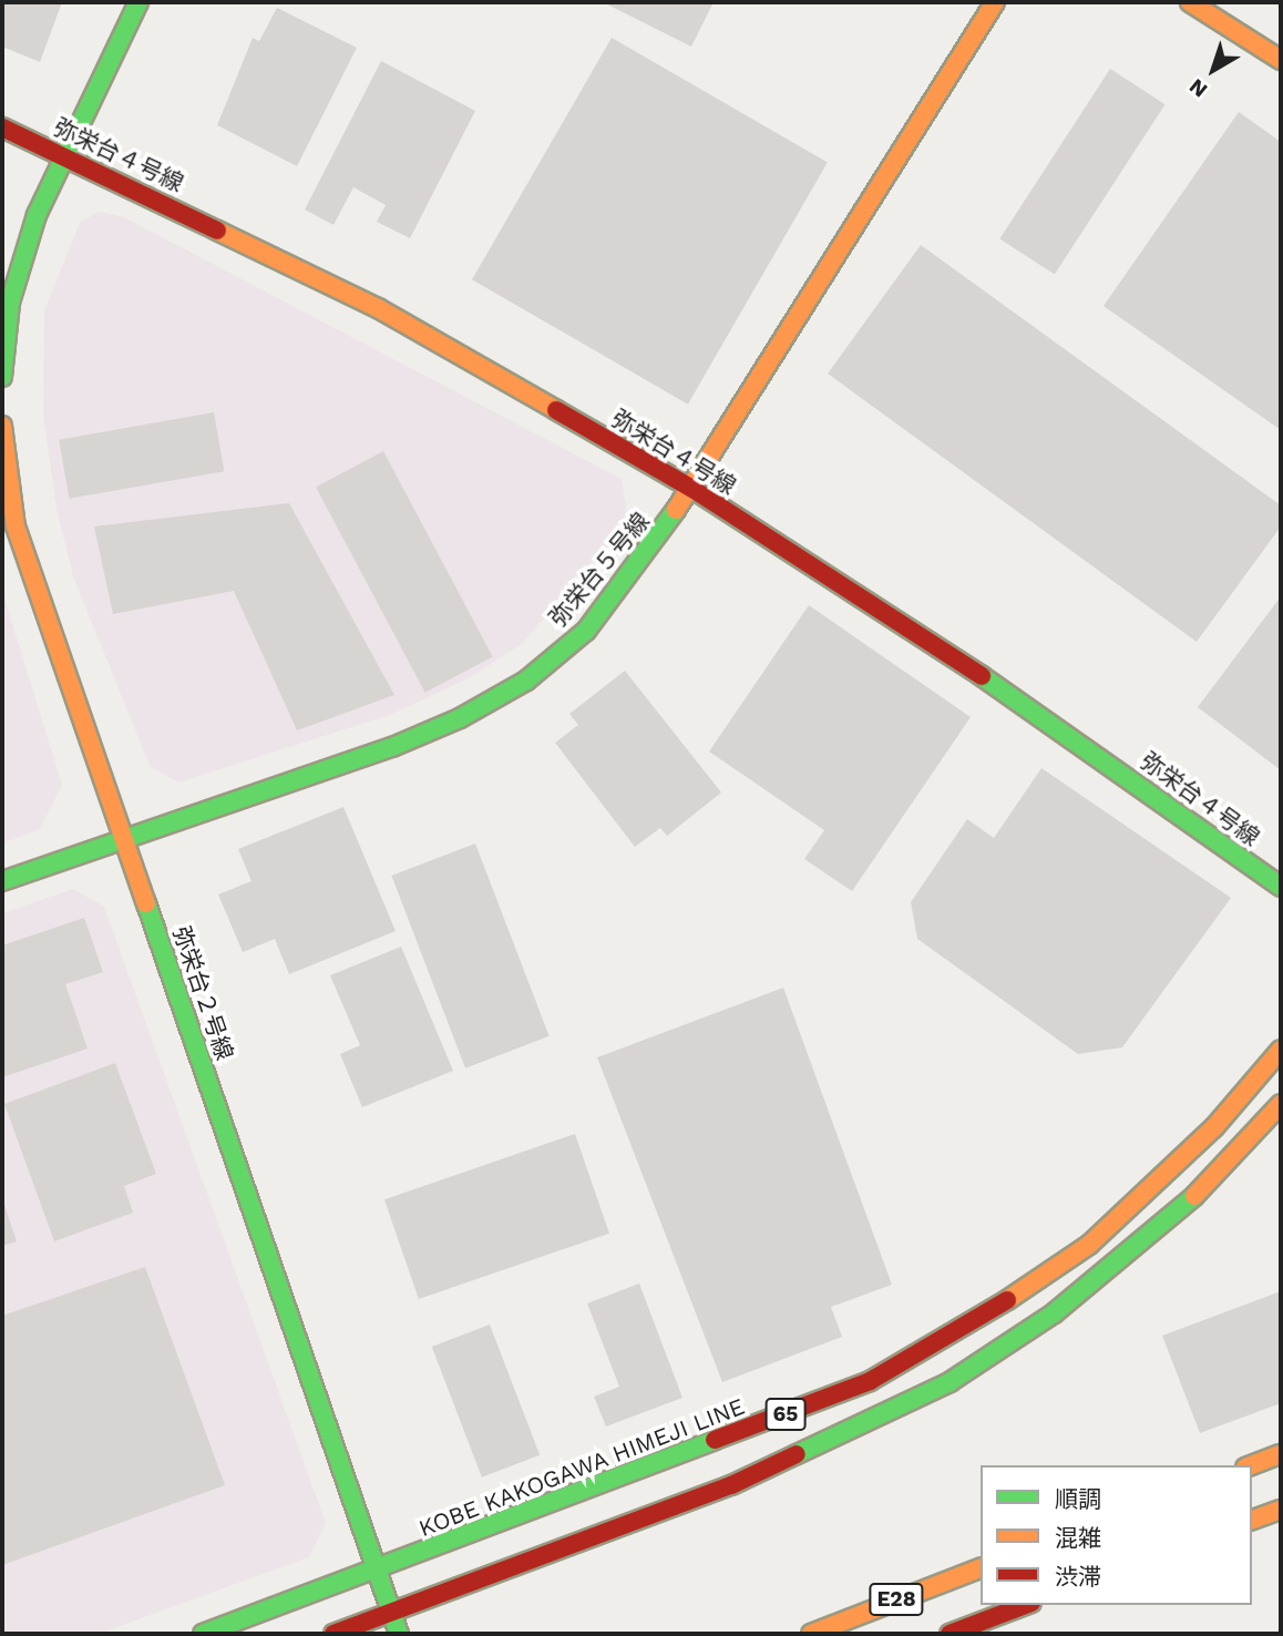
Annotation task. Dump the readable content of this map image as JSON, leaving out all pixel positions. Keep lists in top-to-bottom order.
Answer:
{
  "streets": {
    "main road": [
      "弥栄台４号線",
      "弥栄台５号線",
      "弥栄台２号線",
      "65",
      "KOBE KAKOGAWA HIMEJI LINE",
      "E28"
    ]
  },
  "crossings": [
    ["弥栄台４号線", "弥栄台５号線"],
    ["弥栄台５号線", "弥栄台２号線"],
    ["弥栄台２号線", "65"],
    ["弥栄台２号線", "KOBE KAKOGAWA HIMEJI LINE"]
  ],
  "legend": ["順調", "混雑", "渋滞"],
  "north": "bottom left"
}
